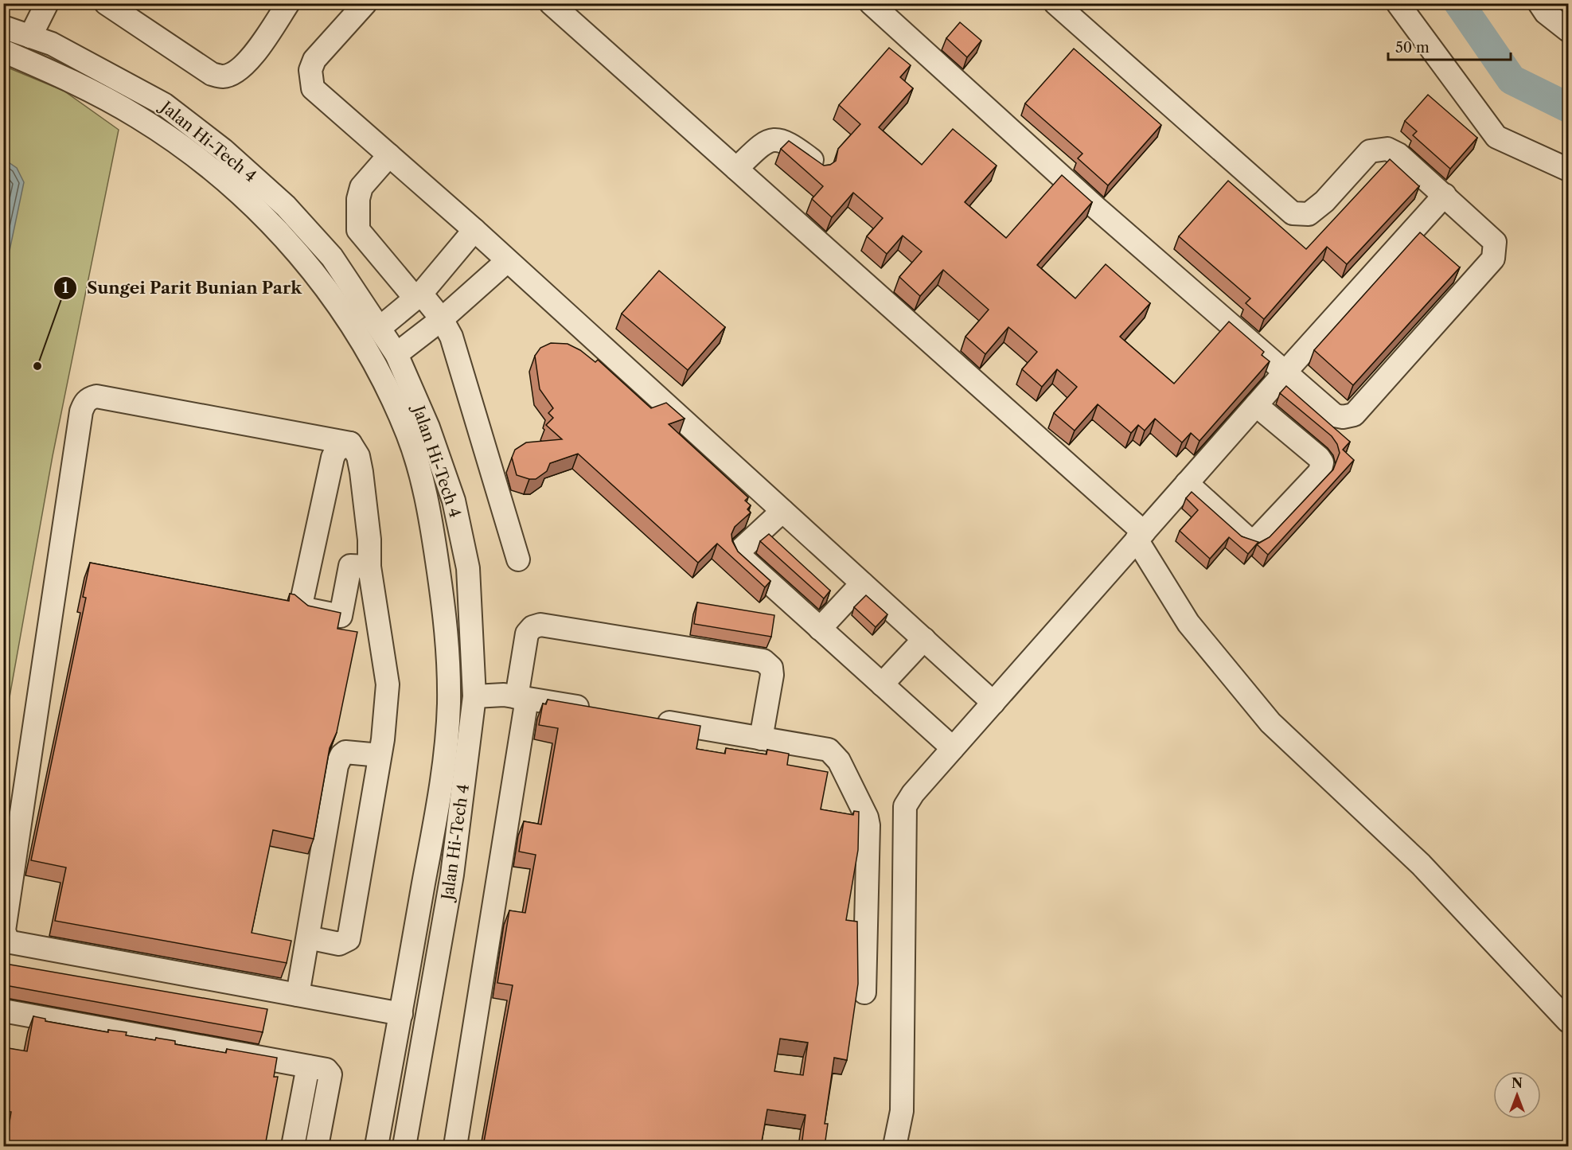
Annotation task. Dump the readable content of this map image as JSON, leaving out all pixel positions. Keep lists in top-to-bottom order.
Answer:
{
  "streets": {
    "street": ["Jalan Hi-Tech 4"]
  },
  "places": ["Sungei Parit Bunian Park"],
  "scale_bar": "50 m",
  "north": "top"
}
